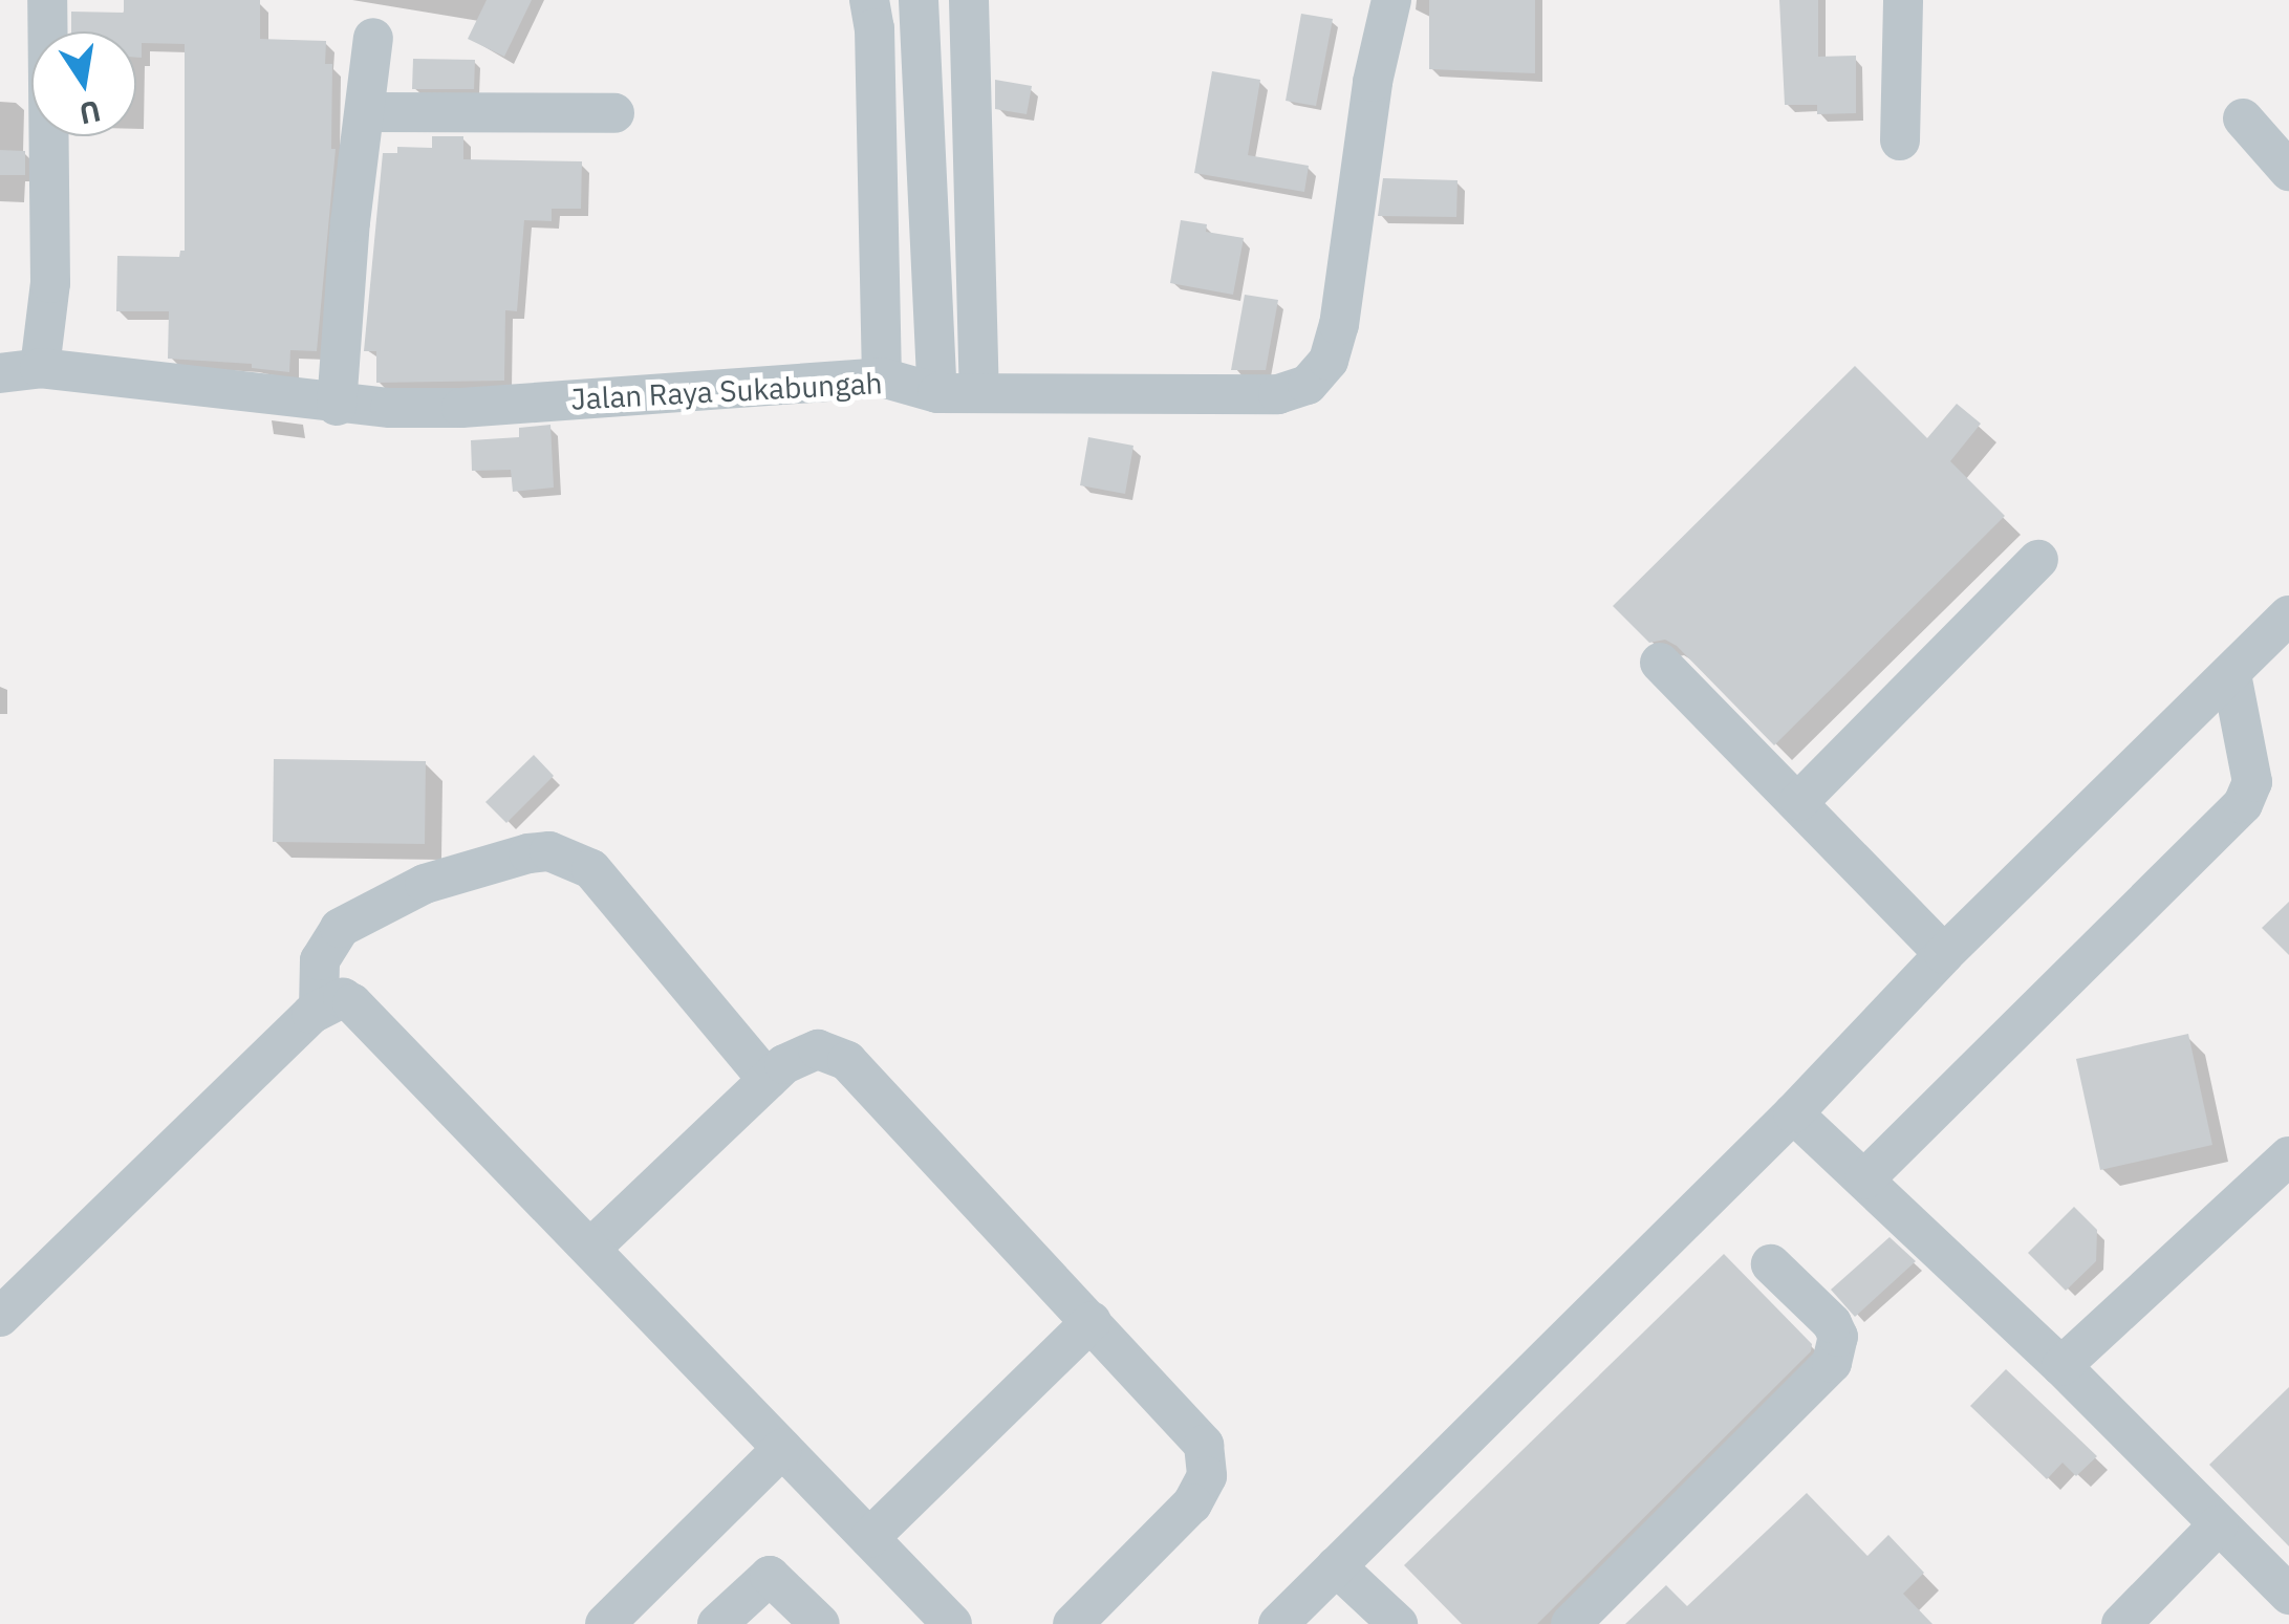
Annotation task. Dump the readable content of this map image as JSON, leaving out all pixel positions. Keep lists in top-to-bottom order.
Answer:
{
  "streets": {
    "street": ["Jalan Raya Sukabungah"]
  },
  "north": "bottom"
}
